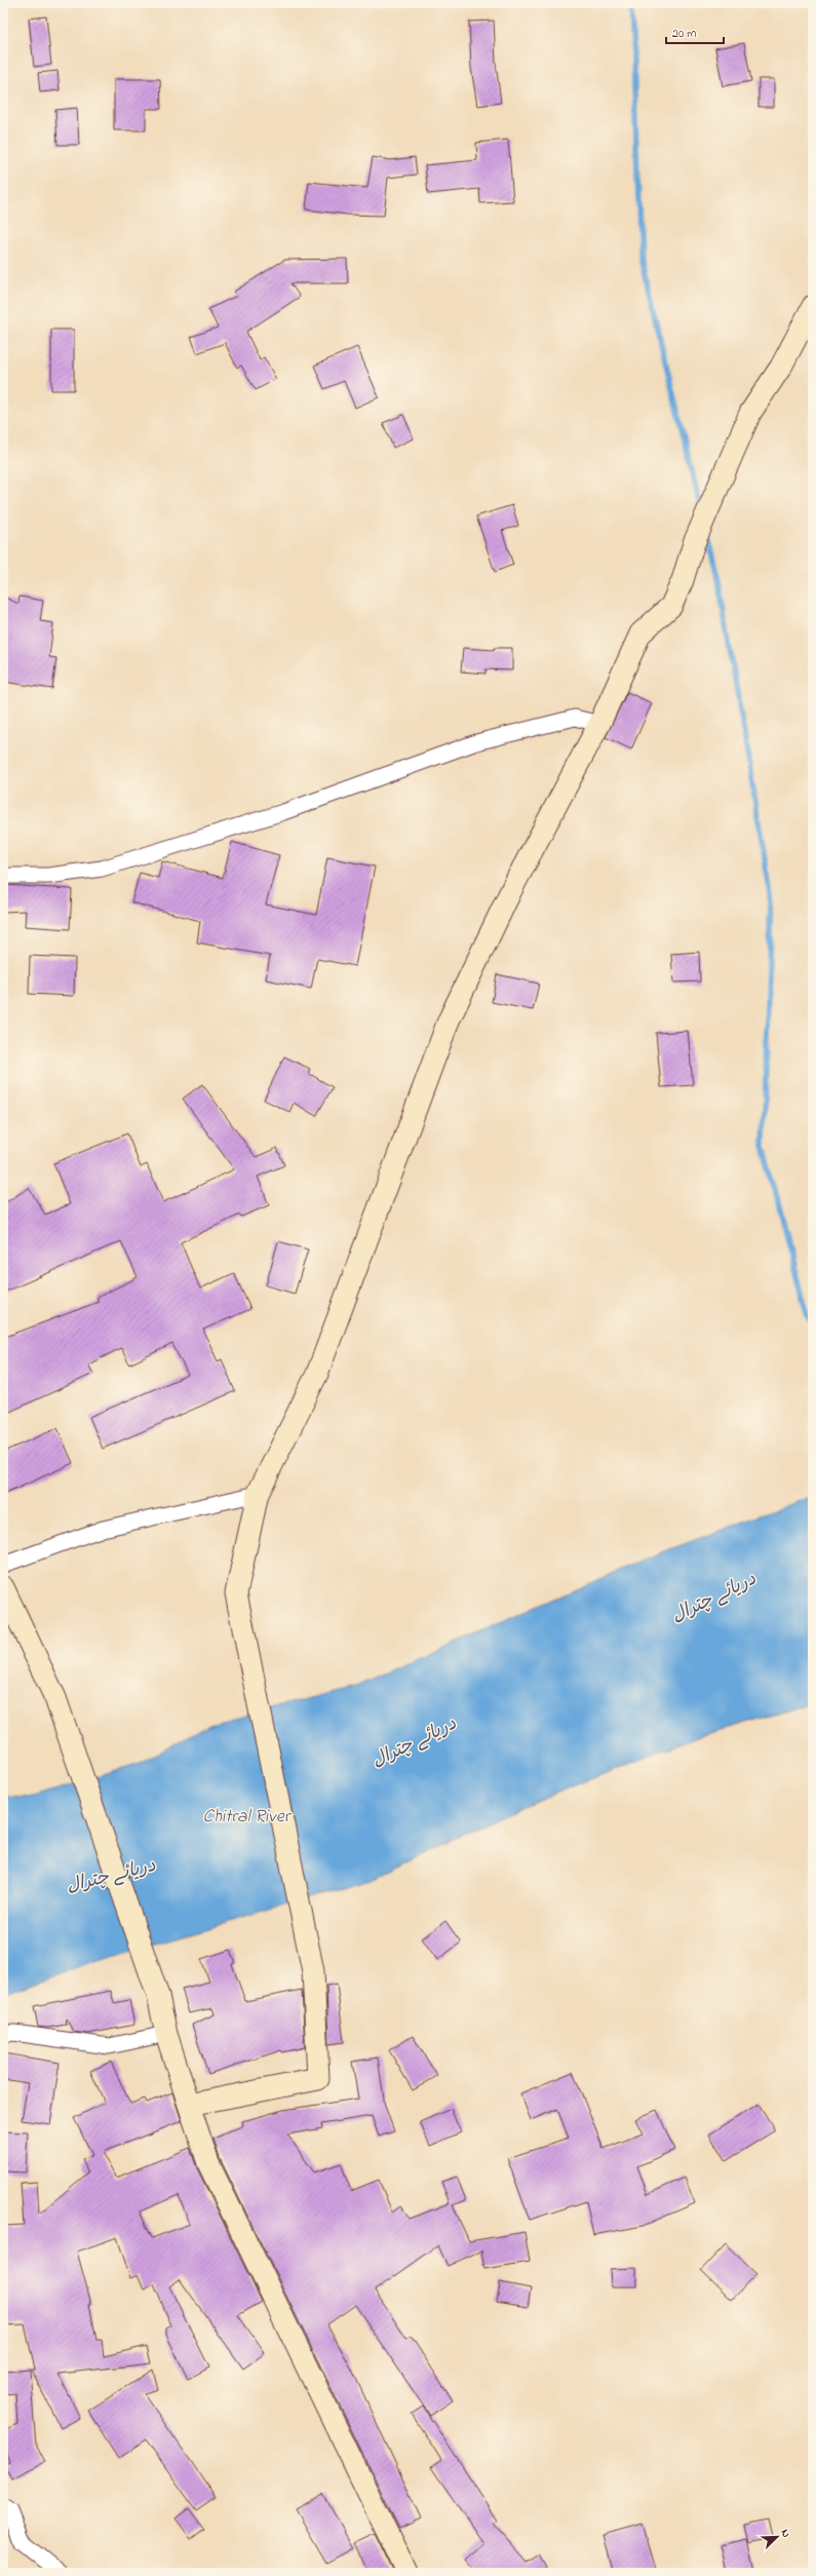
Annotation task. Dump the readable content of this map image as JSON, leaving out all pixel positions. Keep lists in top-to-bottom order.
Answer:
{
  "water": ["دریائے چترال", "Chitral River"],
  "scale_bar": "20 m",
  "north": "top right"
}
